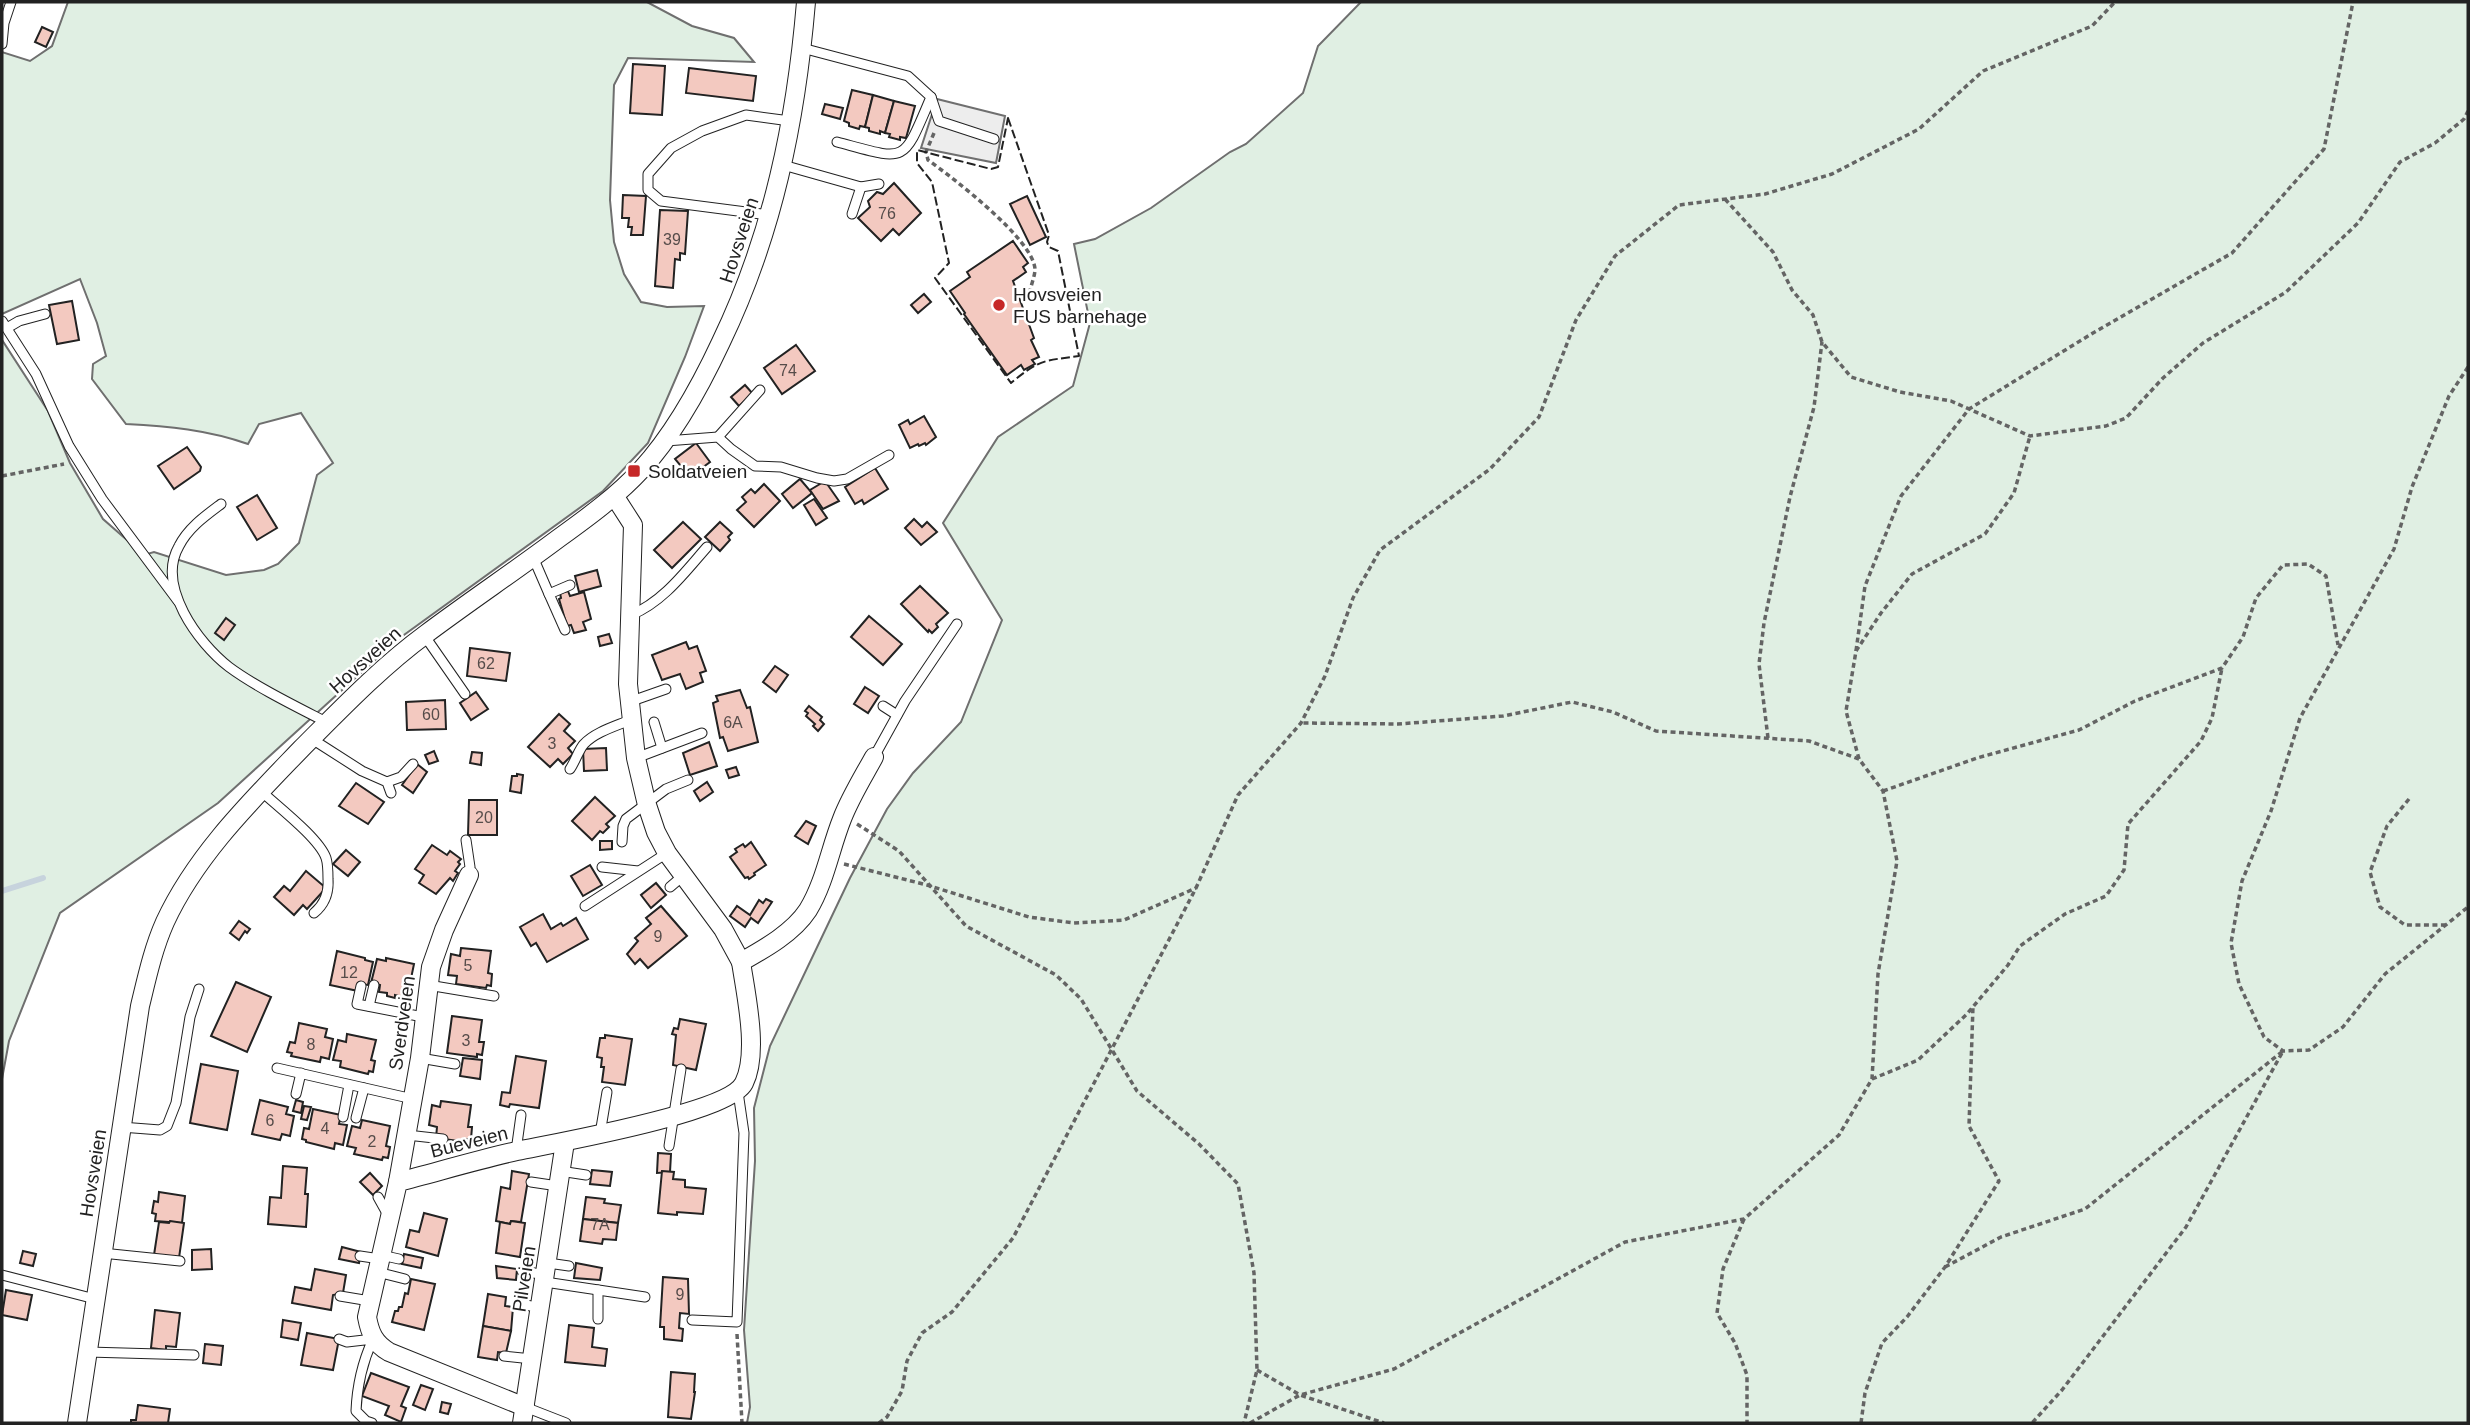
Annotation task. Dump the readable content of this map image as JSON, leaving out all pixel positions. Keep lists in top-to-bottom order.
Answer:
{
  "streets": {
    "street": [
      "Hovsveien",
      "Sverdveien",
      "Bueveien",
      "Pilveien"
    ]
  },
  "crossings": [
    ["Sverdveien", "Bueveien"],
    ["Bueveien", "Pilveien"]
  ],
  "places": {
    "other": ["Hovsveien FUS barnehage"],
    "transit": ["Soldatveien"]
  },
  "house_numbers": [
    "76",
    "39",
    "74",
    "62",
    "60",
    "6A",
    "3",
    "20",
    "9",
    "5",
    "12",
    "3",
    "8",
    "6",
    "4",
    "2",
    "7A",
    "9"
  ]
}
